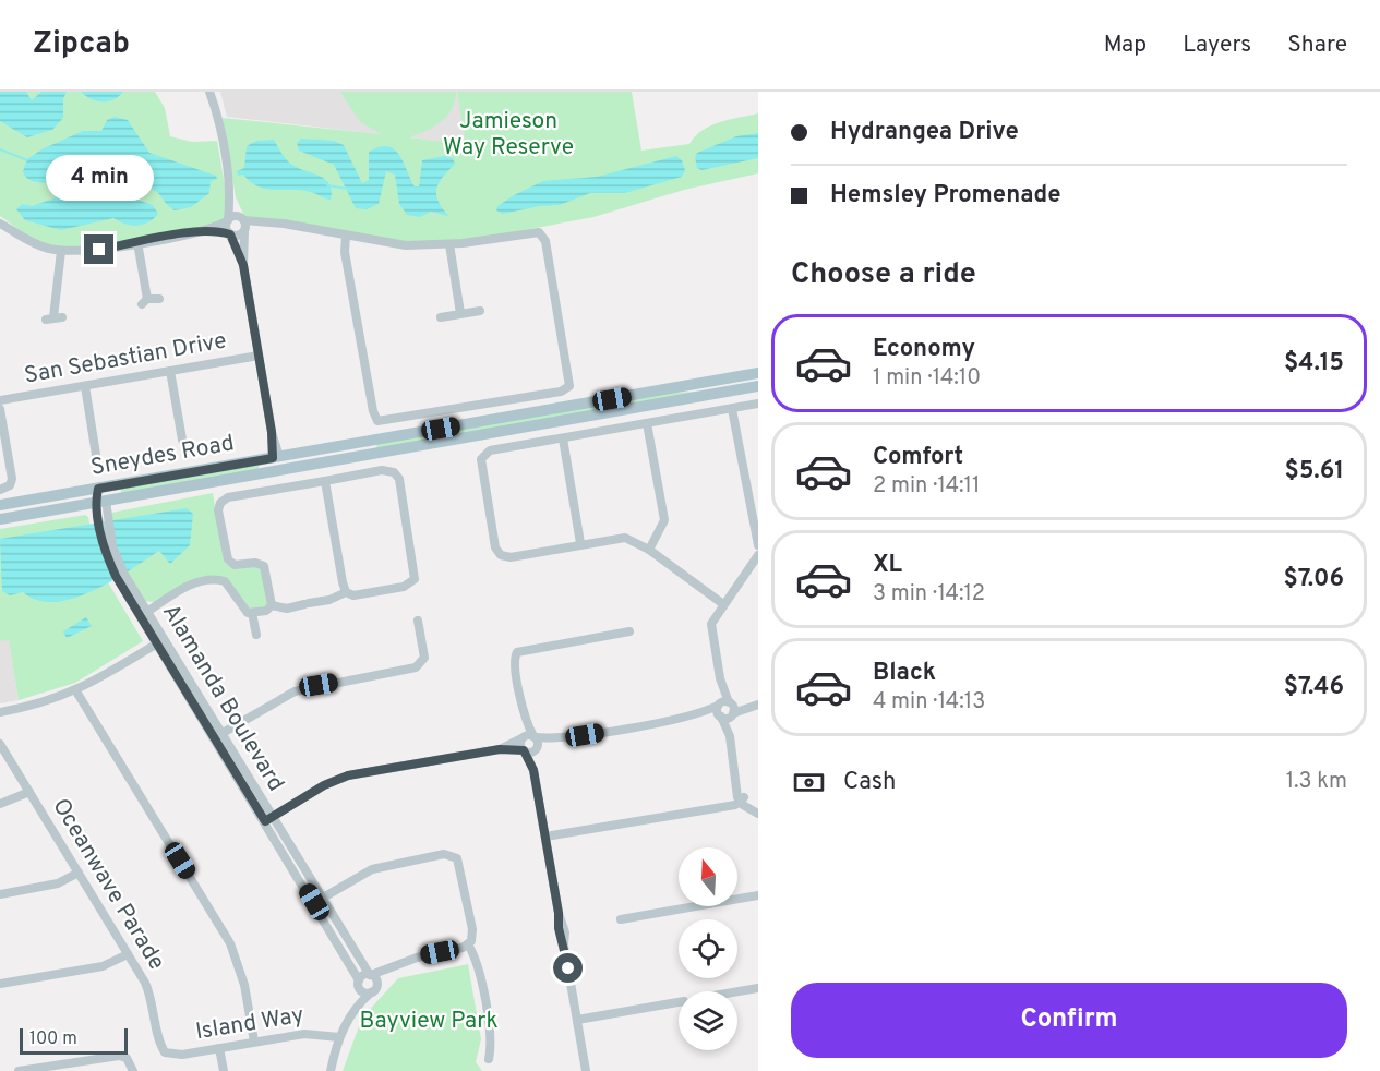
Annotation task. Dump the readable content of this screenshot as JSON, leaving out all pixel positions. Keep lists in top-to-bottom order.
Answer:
{
  "streets": {
    "main road": ["Sneydes Road"],
    "street": [
      "San Sebastian Drive",
      "Alamanda Boulevard",
      "Oceanwave Parade",
      "Island Way"
    ]
  },
  "crossings": [
    ["Sneydes Road", "Alamanda Boulevard"],
    ["Oceanwave Parade", "Island Way"]
  ],
  "parks": ["Jamieson Way Reserve", "Bayview Park"],
  "scale_bar": "100 m",
  "north": "top",
  "page": {
    "header": "Zipcab",
    "nav": ["Map", "Layers", "Share"],
    "banner": ["Hydrangea Drive", "Hemsley Promenade"],
    "bubble": "4 min",
    "heading": "Choose a ride",
    "list": [
      {
        "name": "Economy",
        "note": "1 min · 14:10",
        "value": "$4.15"
      },
      {
        "name": "Comfort",
        "note": "2 min · 14:11",
        "value": "$5.61"
      },
      {
        "name": "XL",
        "note": "3 min · 14:12",
        "value": "$7.06"
      },
      {
        "name": "Black",
        "note": "4 min · 14:13",
        "value": "$7.46"
      }
    ],
    "pay": ["Cash", "1.3 km"],
    "buttons": "Confirm",
    "scale": "100 m"
  }
}
